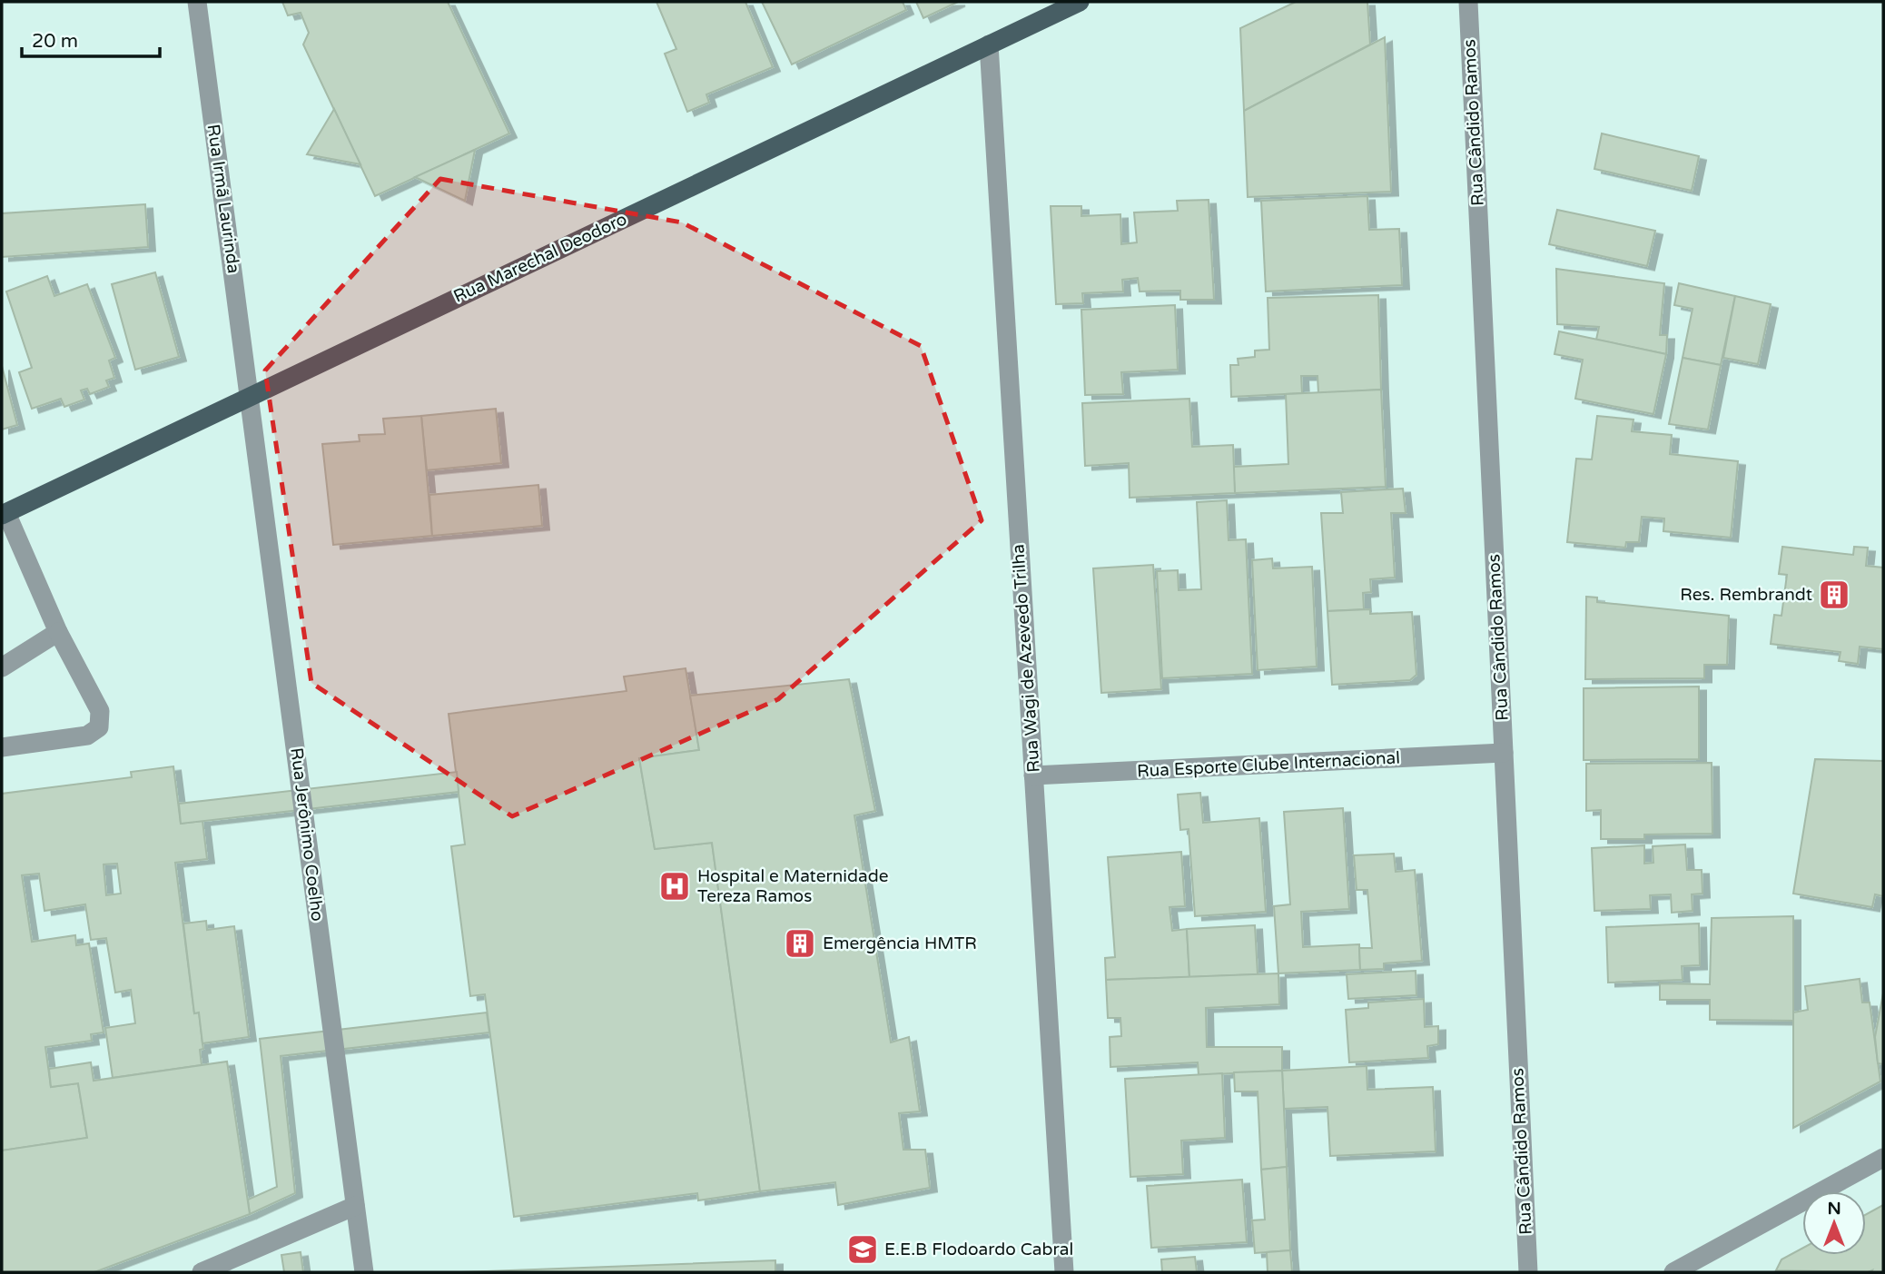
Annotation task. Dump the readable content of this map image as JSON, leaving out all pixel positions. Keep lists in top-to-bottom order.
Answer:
{
  "streets": {
    "main road": ["Rua Marechal Deodoro"],
    "street": [
      "Rua Cândido Ramos",
      "Rua Irmã Laurinda",
      "Rua Wagi de Azevedo Trilha",
      "Rua Esporte Clube Internacional",
      "Rua Jerônimo Coelho"
    ]
  },
  "crossings": [
    ["Rua Cândido Ramos", "Rua Esporte Clube Internacional"],
    ["Rua Irmã Laurinda", "Rua Marechal Deodoro"],
    ["Rua Irmã Laurinda", "Rua Jerônimo Coelho"],
    ["Rua Marechal Deodoro", "Rua Wagi de Azevedo Trilha"],
    ["Rua Marechal Deodoro", "Rua Jerônimo Coelho"],
    ["Rua Wagi de Azevedo Trilha", "Rua Esporte Clube Internacional"]
  ],
  "places": {
    "building": ["Res. Rembrandt", "Emergência HMTR"],
    "hospital": ["Hospital e Maternidade Tereza Ramos"],
    "school or university": ["E.E.B Flodoardo Cabral"]
  },
  "scale_bar": "20 m",
  "north": "top"
}
